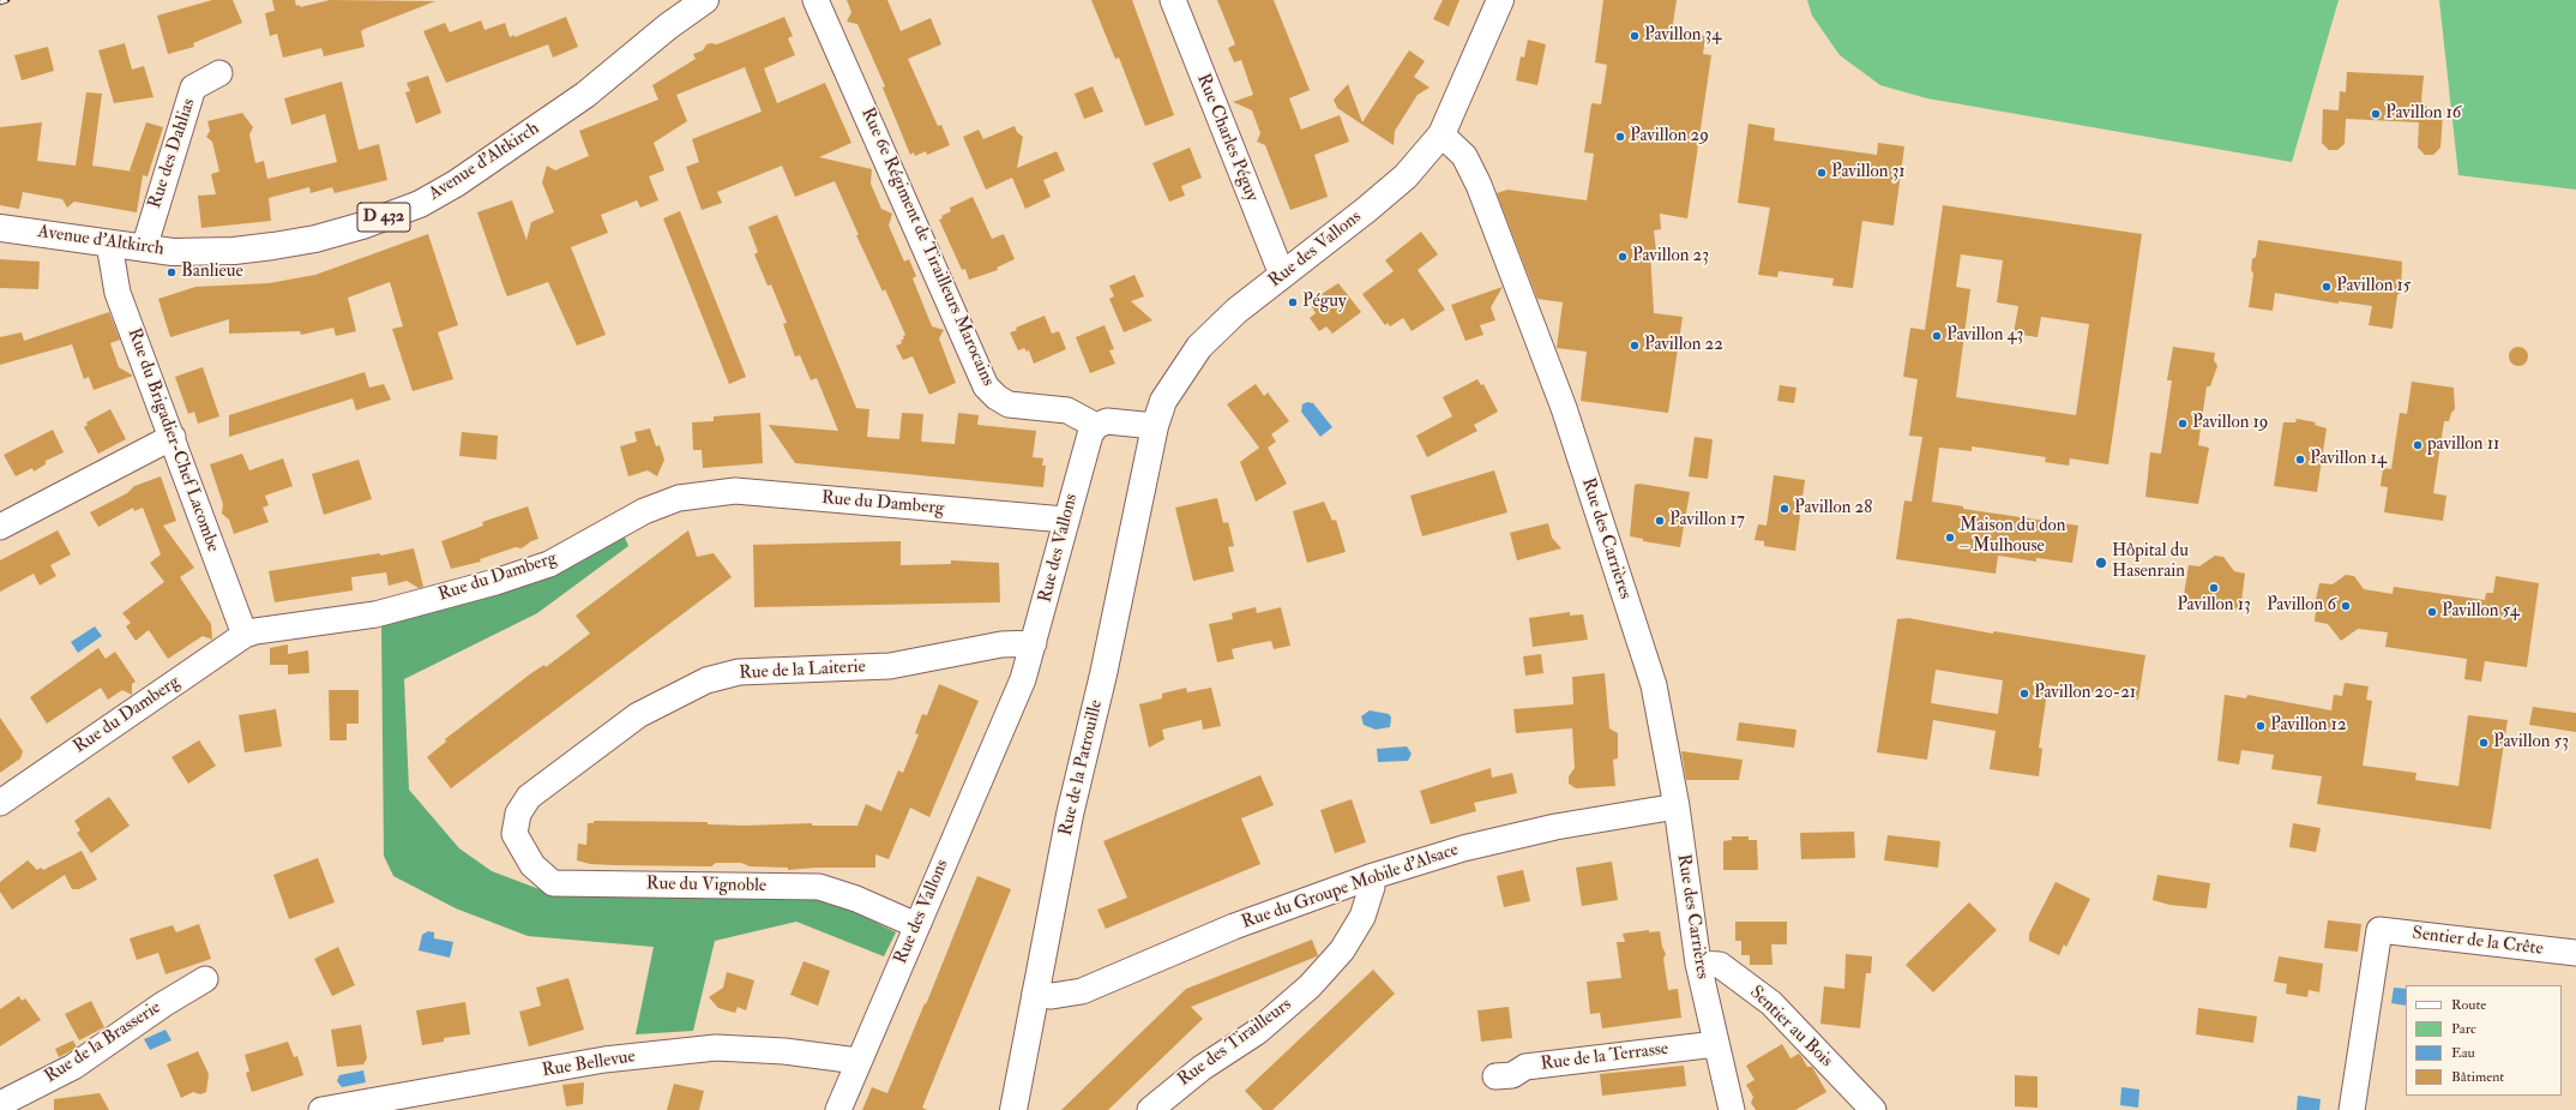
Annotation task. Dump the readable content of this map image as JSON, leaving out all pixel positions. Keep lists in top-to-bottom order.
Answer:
{
  "streets": {
    "street": [
      "Rue Charles Péguy",
      "Rue des Dahlias",
      "Avenue d'Altkirch",
      "D 432",
      "Rue 6e Régiment de Tirailleurs Marocains",
      "Rue des Vallons",
      "Rue du Brigadier-Chef Lacombe",
      "Rue du Damberg",
      "Rue des Carrières",
      "Rue de la Laiterie",
      "Rue de la Patrouille",
      "Rue du Vignoble",
      "Rue du Groupe Mobile d'Alsace",
      "Sentier de la Crête",
      "Sentier au Bois",
      "Rue de la Brasserie",
      "Rue des Tirailleurs",
      "Rue de la Terrasse",
      "Rue Bellevue"
    ]
  },
  "crossings": [
    ["Rue Charles Péguy", "Rue des Vallons"],
    ["Rue des Dahlias", "Avenue d'Altkirch"],
    ["Avenue d'Altkirch", "Rue du Brigadier-Chef Lacombe"],
    ["Rue 6e Régiment de Tirailleurs Marocains", "Rue des Vallons"],
    ["Rue des Vallons", "Rue du Damberg"],
    ["Rue des Vallons", "Rue des Carrières"],
    ["Rue des Vallons", "Rue de la Laiterie"],
    ["Rue des Vallons", "Rue de la Patrouille"],
    ["Rue des Vallons", "Rue du Vignoble"],
    ["Rue des Vallons", "Rue Bellevue"],
    ["Rue du Brigadier-Chef Lacombe", "Rue du Damberg"],
    ["Rue des Carrières", "Rue du Groupe Mobile d'Alsace"],
    ["Rue des Carrières", "Sentier au Bois"],
    ["Rue des Carrières", "Rue de la Terrasse"],
    ["Rue de la Laiterie", "Rue du Vignoble"],
    ["Rue de la Patrouille", "Rue du Groupe Mobile d'Alsace"],
    ["Rue du Groupe Mobile d'Alsace", "Rue des Tirailleurs"]
  ],
  "places": [
    "Pavillon 34",
    "Pavillon 16",
    "Pavillon 29",
    "Pavillon 31",
    "Pavillon 23",
    "Banlieue",
    "Pavillon 15",
    "Péguy",
    "Pavillon 43",
    "Pavillon 22",
    "Pavillon 19",
    "pavillon 11",
    "Pavillon 14",
    "Pavillon 28",
    "Pavillon 17",
    "Maison du don – Mulhouse",
    "Hôpital du Hasenrain",
    "Pavillon 13",
    "Pavillon 6",
    "Pavillon 54",
    "Pavillon 20-21",
    "Pavillon 12",
    "Pavillon 53"
  ],
  "legend": [
    "Route",
    "Parc",
    "Eau",
    "Bâtiment"
  ]
}
